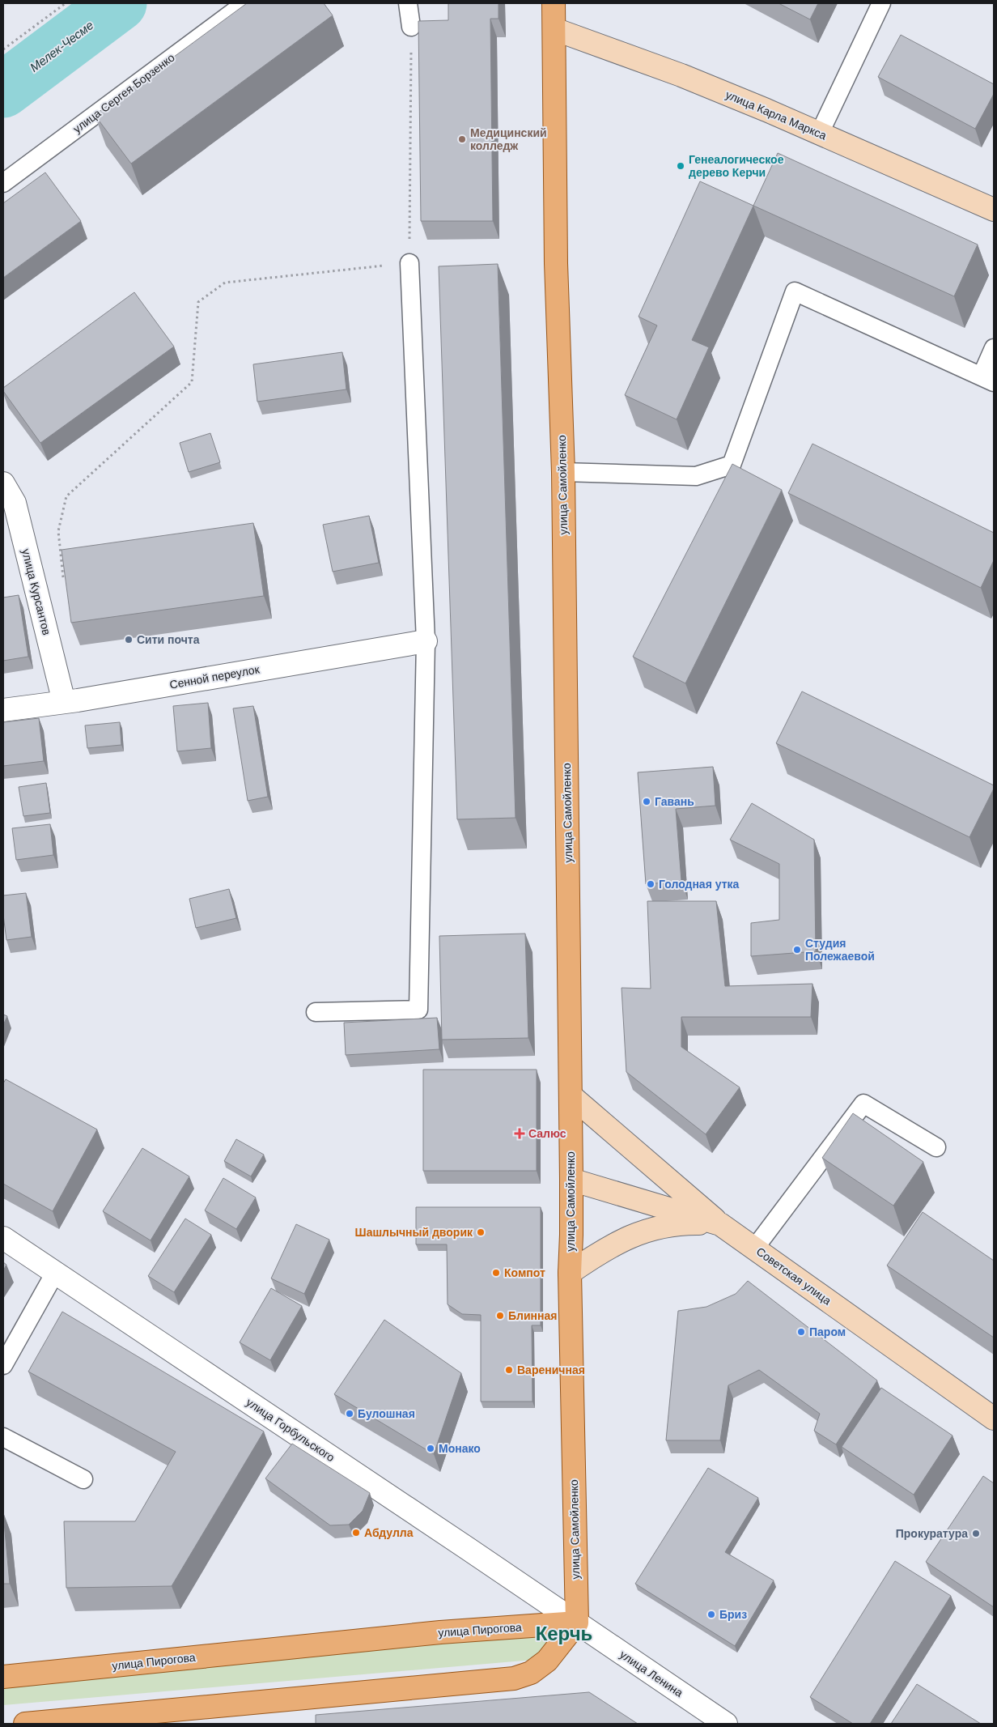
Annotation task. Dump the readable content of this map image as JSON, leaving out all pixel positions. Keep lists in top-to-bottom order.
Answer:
{
  "streets": {
    "main road": [
      "улица Карла Маркса",
      "улица Самойленко",
      "Советская улица",
      "улица Пирогова"
    ],
    "street": [
      "улица Курсантов",
      "Сенной переулок",
      "улица Горбульского",
      "улица Ленина"
    ],
    "lane": ["улица Сергея Борзенко"]
  },
  "crossings": [
    ["улица Карла Маркса", "улица Самойленко"],
    ["улица Самойленко", "Советская улица"],
    ["улица Самойленко", "улица Горбульского"],
    ["улица Самойленко", "улица Пирогова"],
    ["улица Самойленко", "улица Ленина"],
    ["улица Курсантов", "Сенной переулок"],
    ["улица Горбульского", "улица Пирогова"],
    ["улица Горбульского", "улица Ленина"],
    ["улица Пирогова", "улица Ленина"]
  ],
  "districts": ["Керчь"],
  "water": ["Мелек-Чесме"],
  "places": {
    "other": [
      "Медицинский колледж",
      "Генеалогическое дерево Керчи",
      "Сити почта",
      "Гавань",
      "Голодная утка",
      "Студия Полежаевой",
      "Шашлычный дворик",
      "Компот",
      "Блинная",
      "Паром",
      "Вареничная",
      "Булошная",
      "Монако",
      "Абдулла",
      "Прокуратура",
      "Бриз"
    ],
    "health": ["Салюс"]
  }
}
